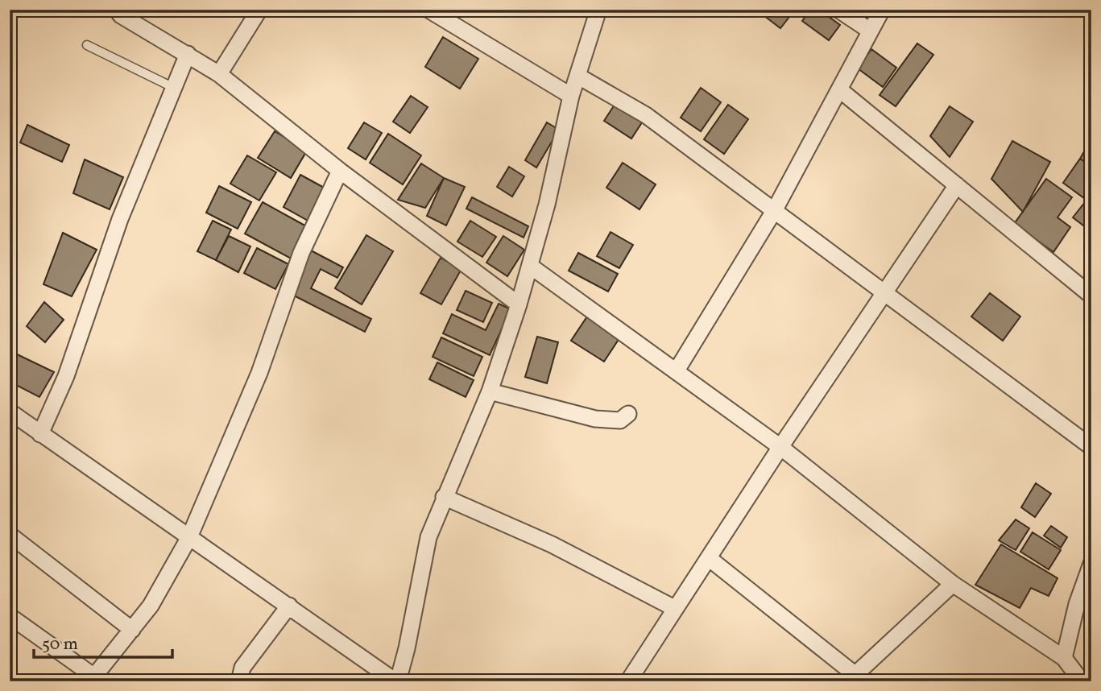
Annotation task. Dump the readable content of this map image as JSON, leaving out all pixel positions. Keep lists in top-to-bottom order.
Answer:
{
  "scale_bar": "50 m"
}
